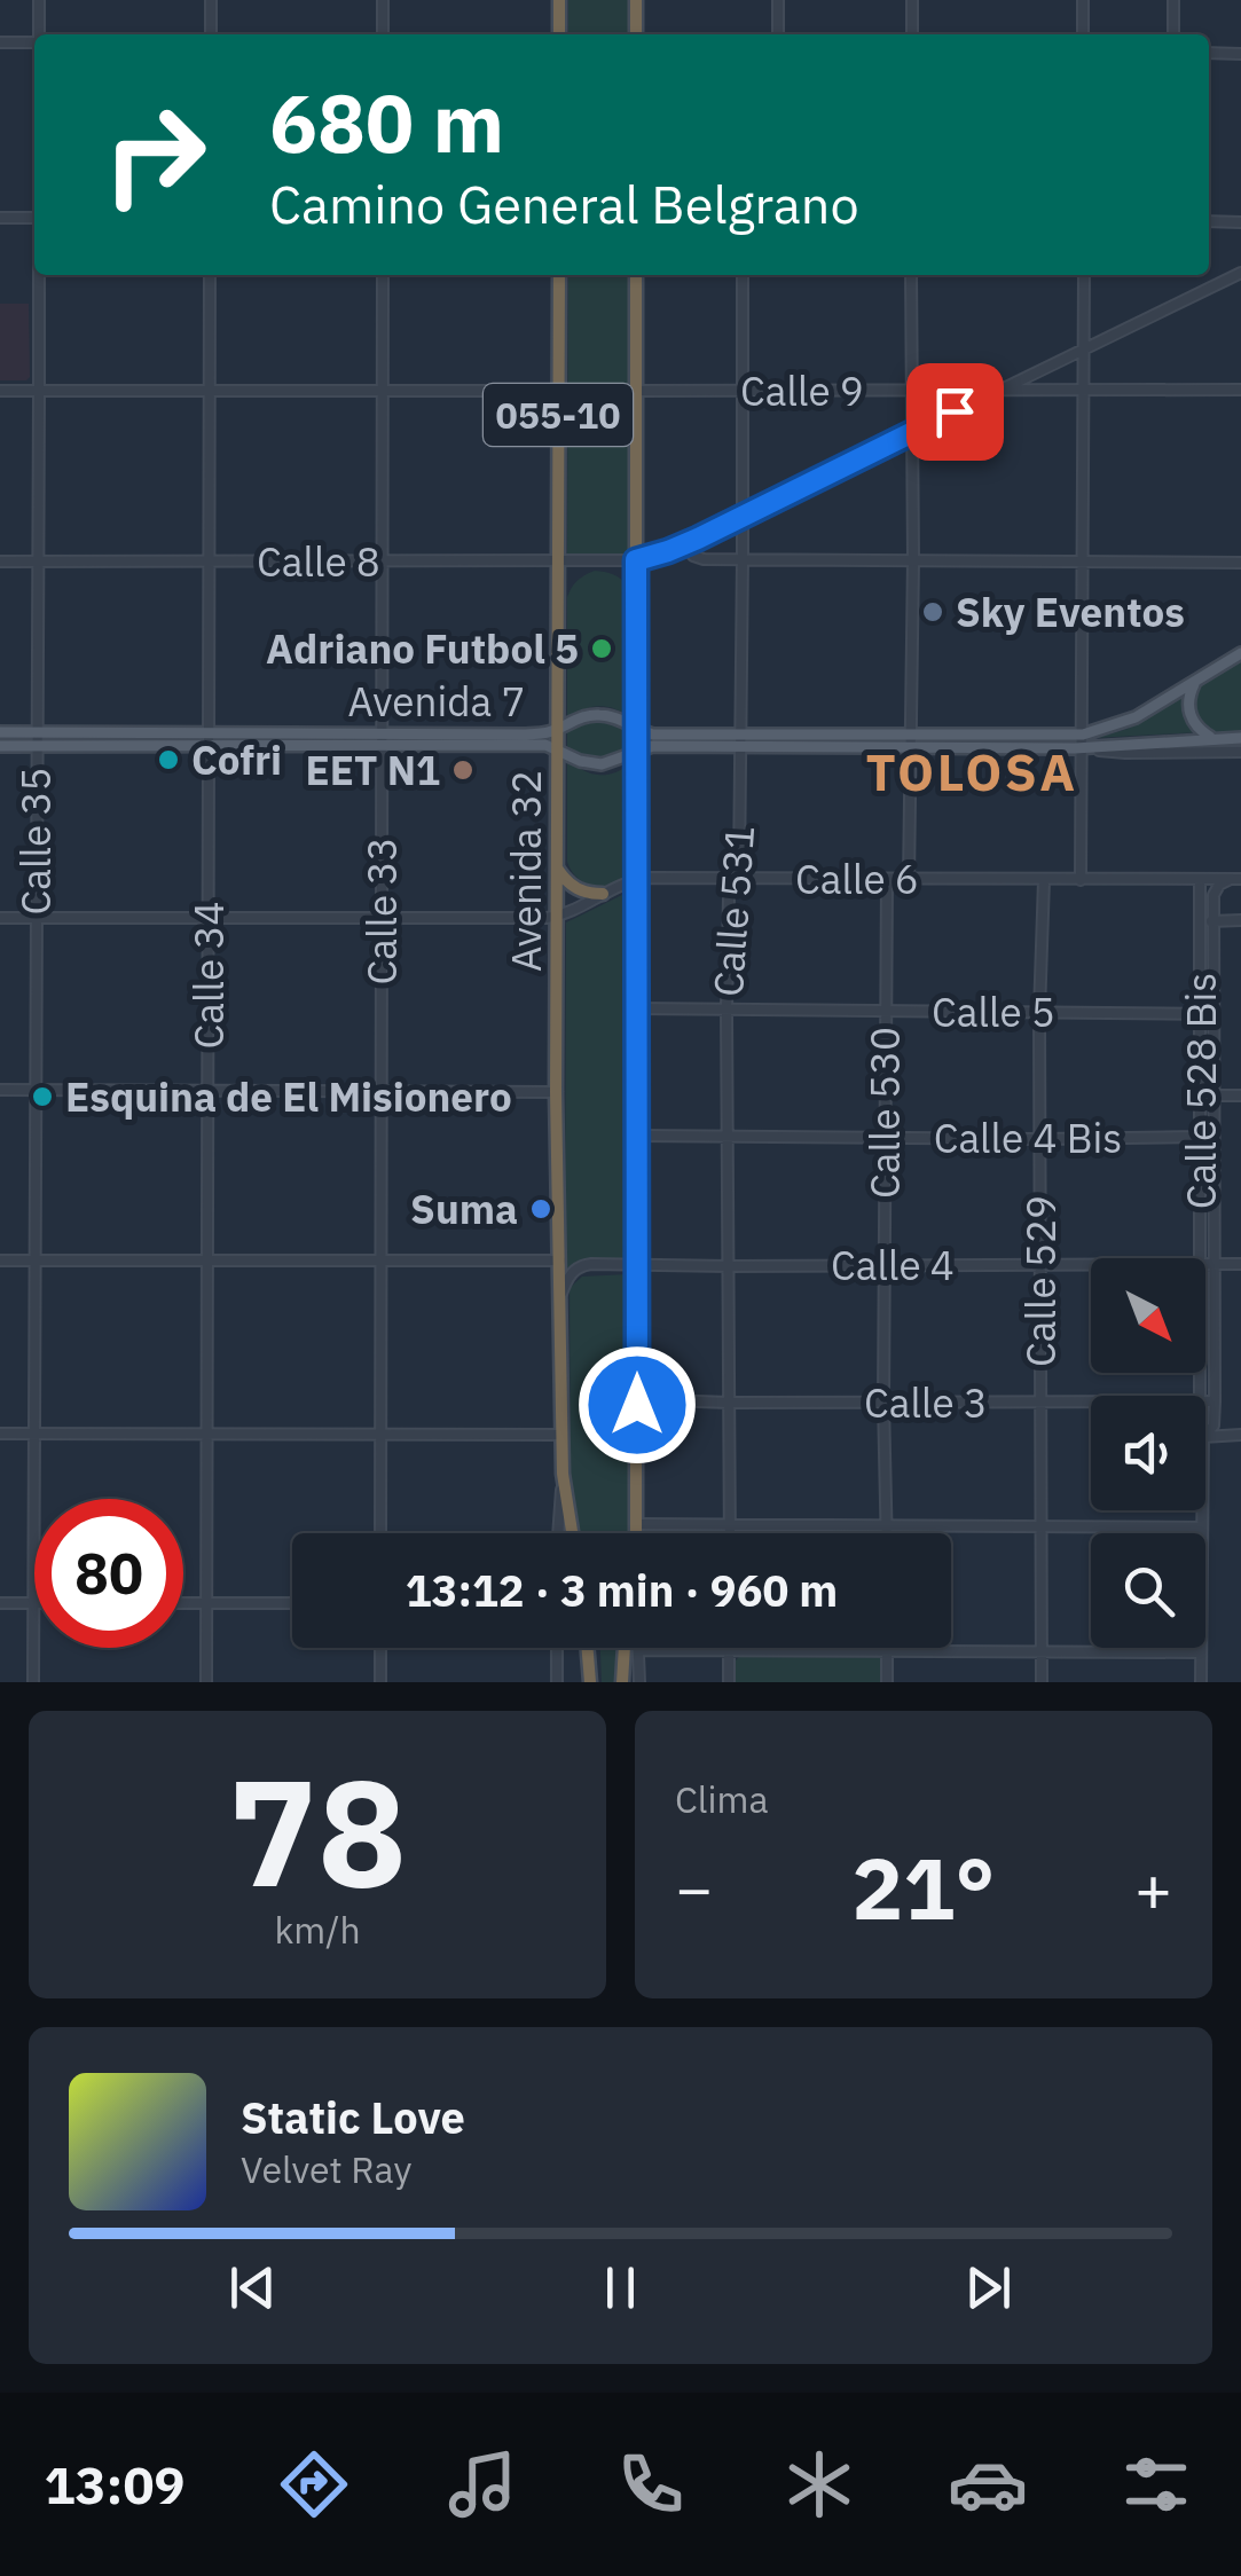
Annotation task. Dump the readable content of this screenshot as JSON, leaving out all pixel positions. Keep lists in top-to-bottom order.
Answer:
{
  "streets": {
    "highway": ["055-10", "Avenida 32"],
    "main road": ["Avenida 7"],
    "street": [
      "Calle 9",
      "Calle 8",
      "Calle 35",
      "Calle 6",
      "Calle 33",
      "Calle 531",
      "Calle 34",
      "Calle 5",
      "Calle 528 Bis",
      "Calle 530",
      "Calle 4 Bis",
      "Calle 4",
      "Calle 529",
      "Calle 3"
    ]
  },
  "crossings": [
    ["Calle 9", "055-10"],
    ["Calle 9", "Calle 8"],
    ["Calle 9", "Calle 531"],
    ["055-10", "Calle 8"],
    ["055-10", "Avenida 7"],
    ["055-10", "Calle 6"],
    ["055-10", "Calle 5"],
    ["055-10", "Calle 4 Bis"],
    ["055-10", "Calle 4"],
    ["055-10", "Calle 3"],
    ["Calle 8", "Calle 35"],
    ["Calle 8", "Avenida 32"],
    ["Calle 8", "Calle 33"],
    ["Calle 8", "Calle 531"],
    ["Calle 8", "Calle 34"],
    ["Avenida 7", "Calle 35"],
    ["Avenida 7", "Avenida 32"],
    ["Avenida 7", "Calle 33"],
    ["Avenida 7", "Calle 531"],
    ["Avenida 7", "Calle 34"],
    ["Calle 35", "Calle 6"],
    ["Avenida 32", "Calle 6"],
    ["Avenida 32", "Calle 4"],
    ["Calle 6", "Calle 33"],
    ["Calle 6", "Calle 531"],
    ["Calle 6", "Calle 34"],
    ["Calle 6", "Calle 528 Bis"],
    ["Calle 6", "Calle 530"],
    ["Calle 6", "Calle 529"],
    ["Calle 531", "Calle 5"],
    ["Calle 531", "Calle 4 Bis"],
    ["Calle 531", "Calle 4"],
    ["Calle 531", "Calle 3"],
    ["Calle 5", "Calle 528 Bis"],
    ["Calle 5", "Calle 530"],
    ["Calle 5", "Calle 529"],
    ["Calle 528 Bis", "Calle 4 Bis"],
    ["Calle 528 Bis", "Calle 4"],
    ["Calle 528 Bis", "Calle 3"],
    ["Calle 530", "Calle 4 Bis"],
    ["Calle 530", "Calle 4"],
    ["Calle 530", "Calle 3"],
    ["Calle 4 Bis", "Calle 529"],
    ["Calle 4", "Calle 529"],
    ["Calle 529", "Calle 3"]
  ],
  "districts": ["TOLOSA"],
  "places": [
    "Sky Eventos",
    "Adriano Futbol 5",
    "Cofri",
    "EET N1",
    "Esquina de El Misionero",
    "Suma"
  ],
  "north": "bottom right",
  "page": {
    "turn": ["680 m", "Camino General Belgrano"],
    "limit": "80",
    "trip": "13:12 · 3 min · 960 m",
    "tile": [
      ["78", "km/h"],
      "Clima"
    ],
    "heat": ["−", "21°", "+"],
    "song": ["Static Love", "Velvet Ray"],
    "tabs": "13:09"
  }
}
